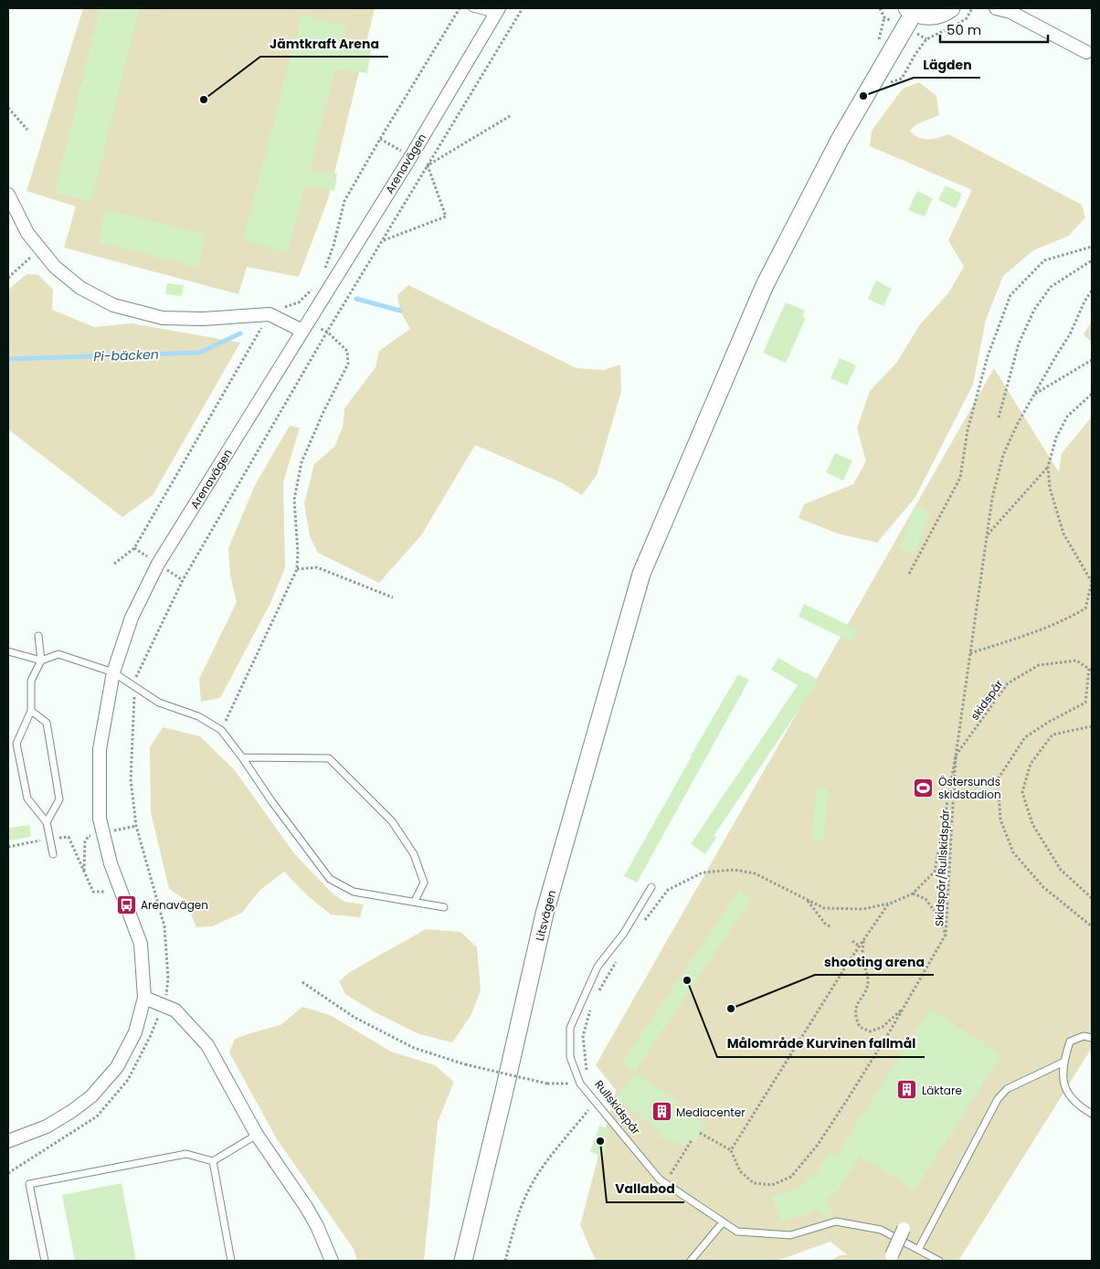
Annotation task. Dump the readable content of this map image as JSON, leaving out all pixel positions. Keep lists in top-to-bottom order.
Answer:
{
  "streets": {
    "main road": ["Litsvägen"],
    "street": ["Arenavägen"],
    "path": ["skidspår", "Skidspår/Rullskidspår", "Rullskidspår"]
  },
  "crossings": [
    ["skidspår", "Skidspår/Rullskidspår"]
  ],
  "water": ["Pi-bäcken"],
  "places": {
    "other": [
      "Lägden",
      "Jämtkraft Arena",
      "Målområde Kurvinen fallmål",
      "shooting arena",
      "Vallabod"
    ],
    "sports": ["Östersunds skidstadion"],
    "bus stop": ["Arenavägen"],
    "building": ["Läktare", "Mediacenter"]
  },
  "scale_bar": "50 m"
}
